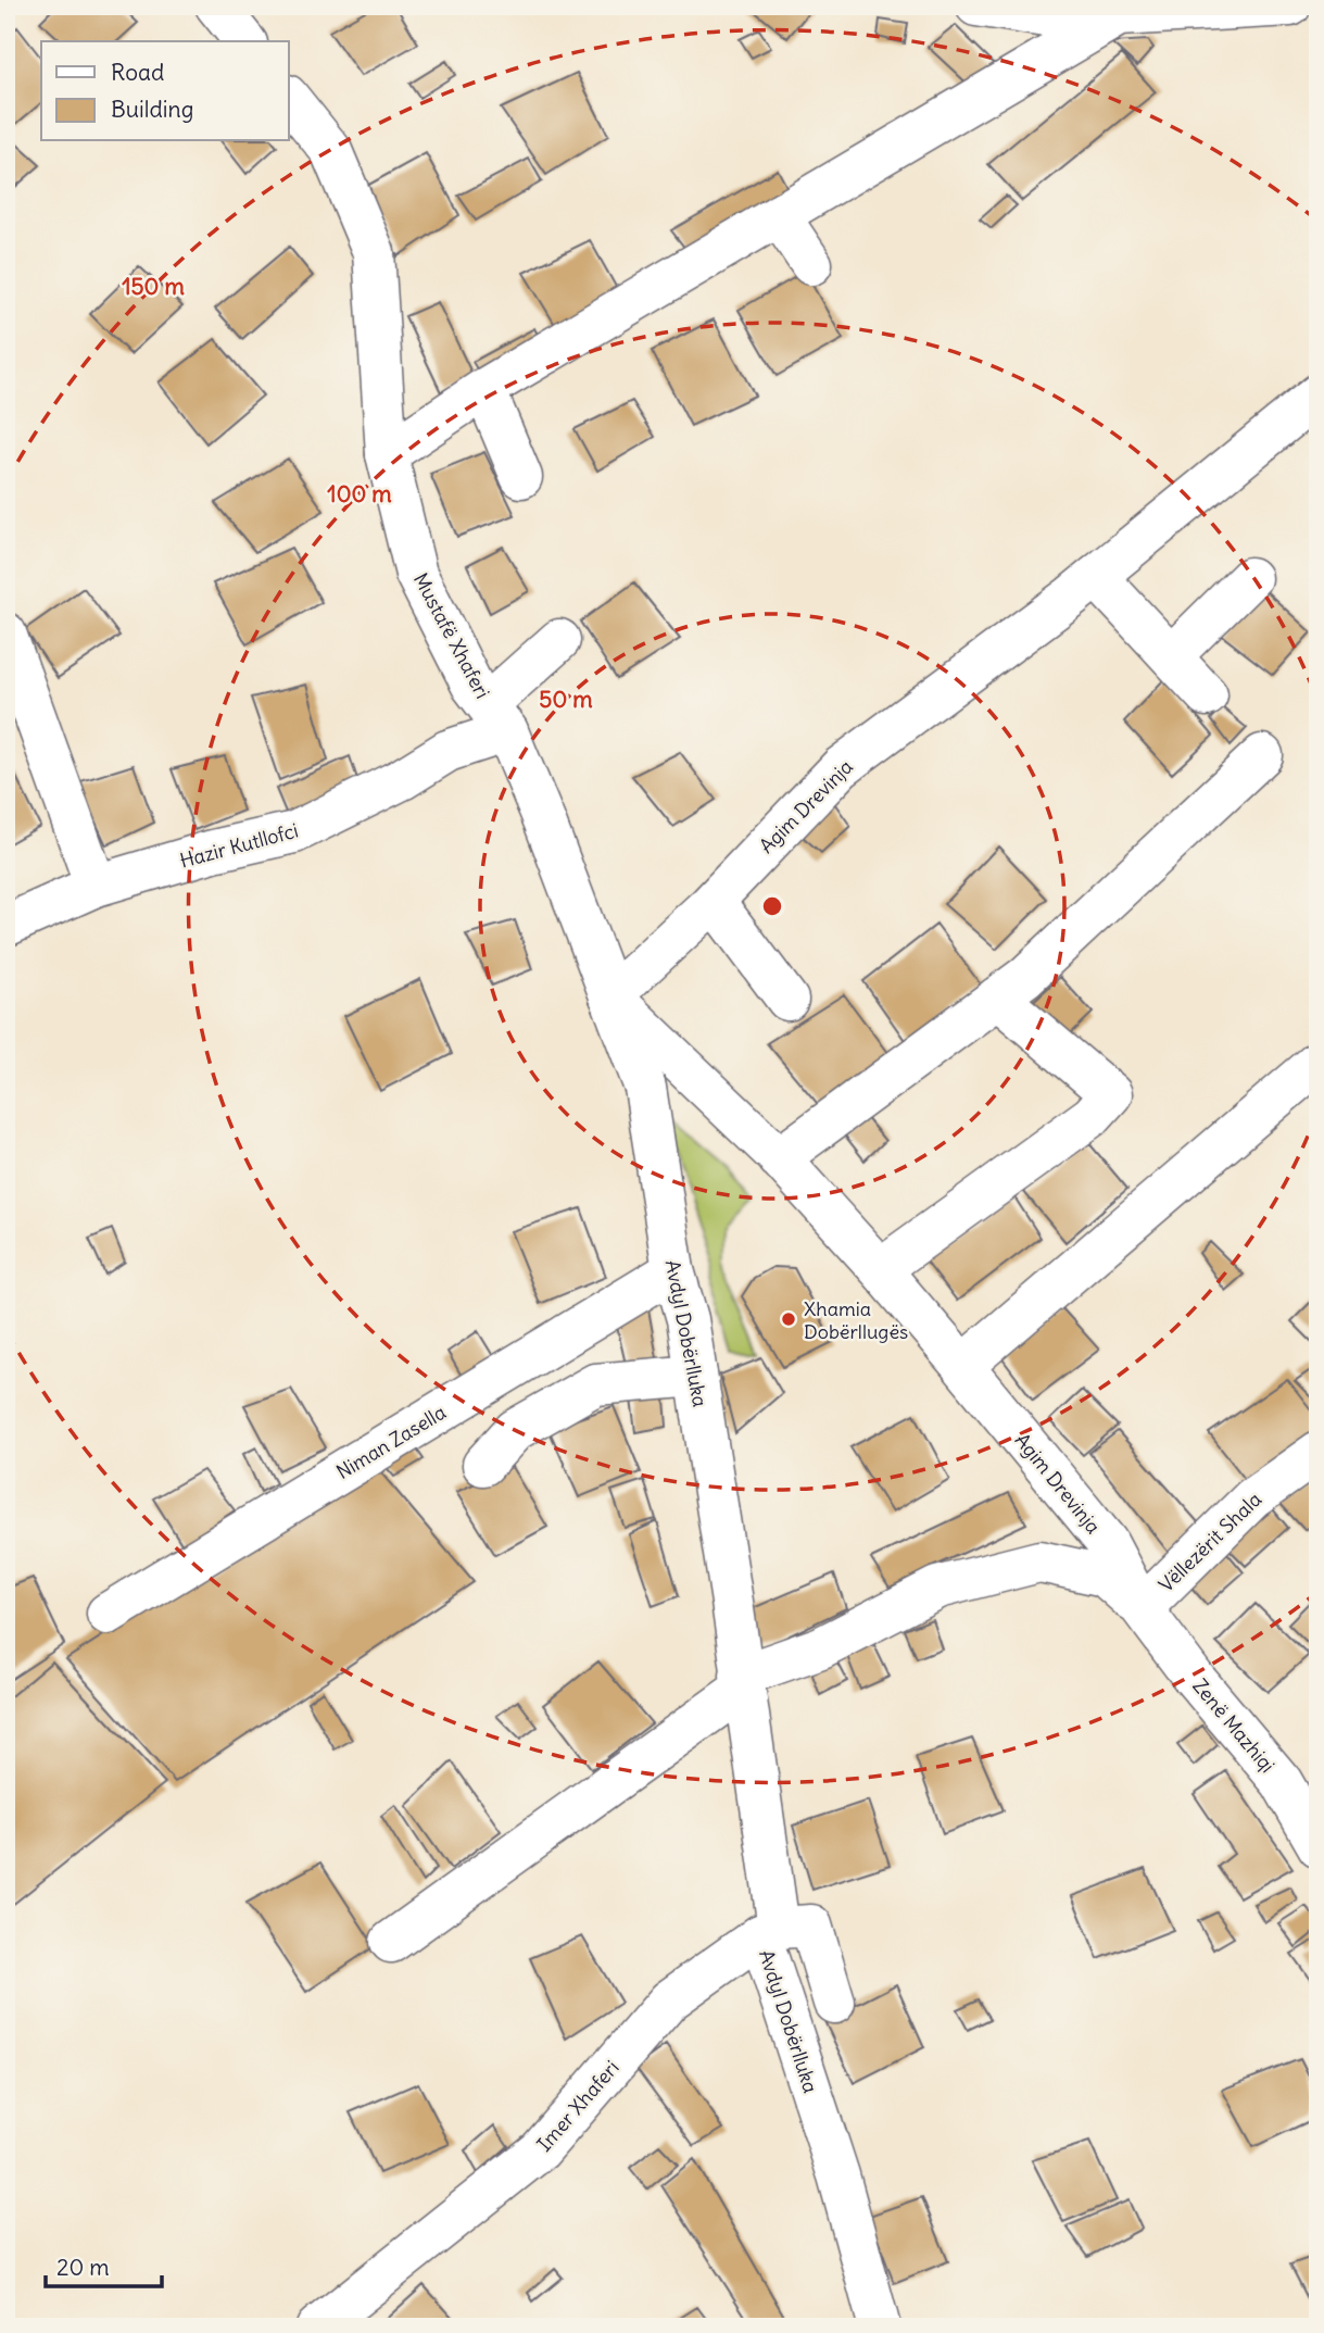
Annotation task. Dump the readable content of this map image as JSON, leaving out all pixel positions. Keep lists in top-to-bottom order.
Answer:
{
  "streets": {
    "street": [
      "Mustafë Xhaferi",
      "Agim Drevinja",
      "Hazir Kutllofci",
      "Avdyl Dobërlluka",
      "Niman Zasella",
      "Vëllezërit Shala",
      "Zenë Mazhiqi",
      "Imer Xhaferi"
    ]
  },
  "crossings": [
    ["Mustafë Xhaferi", "Agim Drevinja"],
    ["Mustafë Xhaferi", "Hazir Kutllofci"],
    ["Mustafë Xhaferi", "Avdyl Dobërlluka"],
    ["Agim Drevinja", "Avdyl Dobërlluka"],
    ["Agim Drevinja", "Vëllezërit Shala"],
    ["Agim Drevinja", "Zenë Mazhiqi"],
    ["Avdyl Dobërlluka", "Niman Zasella"],
    ["Avdyl Dobërlluka", "Imer Xhaferi"],
    ["Vëllezërit Shala", "Zenë Mazhiqi"]
  ],
  "places": ["Xhamia Dobërllugës"],
  "legend": ["Road", "Building"],
  "scale_bar": "20 m",
  "rings": ["150 m", "100 m", "50 m"]
}
